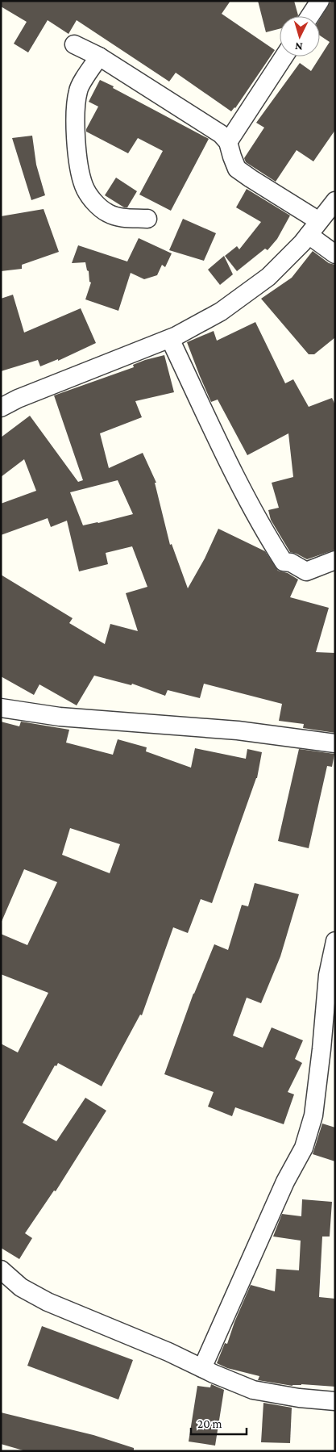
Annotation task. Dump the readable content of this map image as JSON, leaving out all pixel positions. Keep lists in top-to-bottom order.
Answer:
{
  "scale_bar": "20 m",
  "north": "bottom"
}
